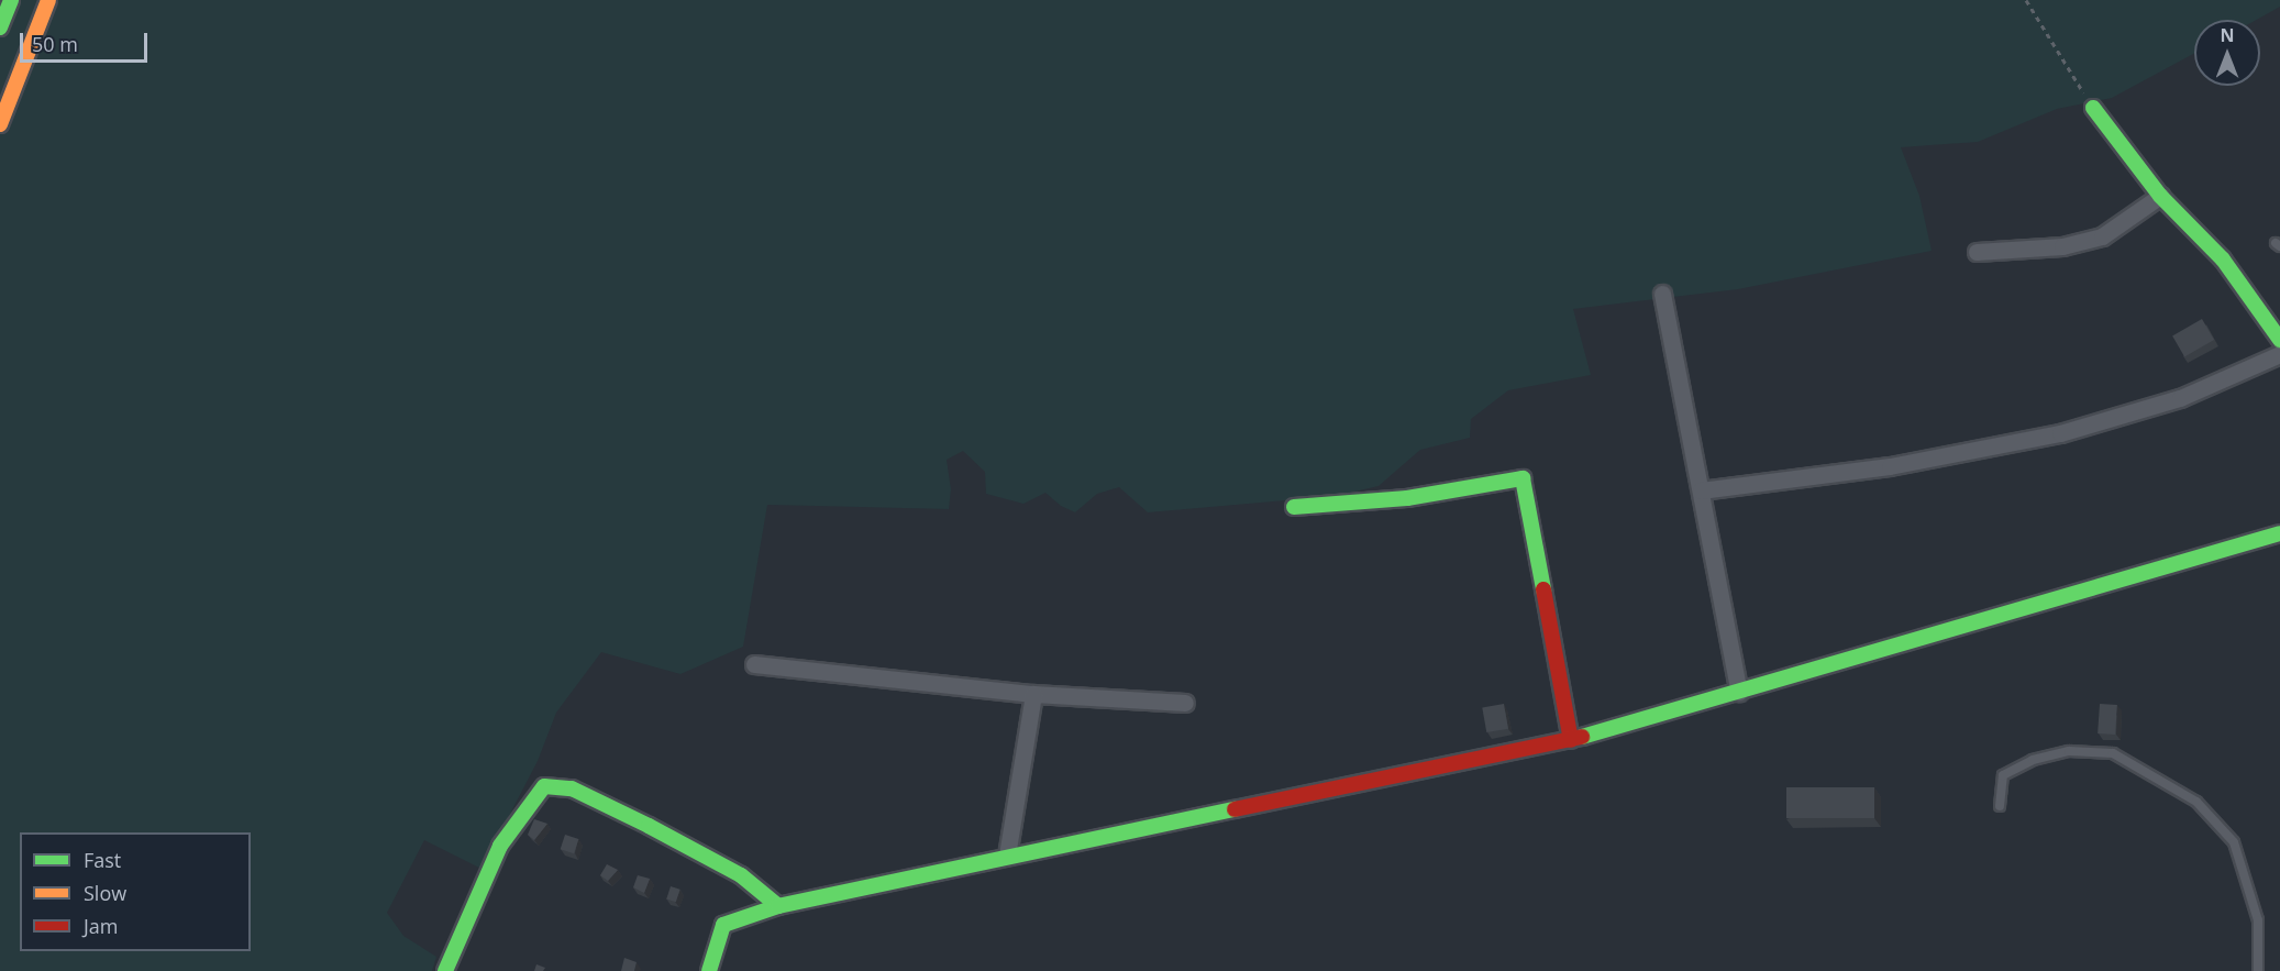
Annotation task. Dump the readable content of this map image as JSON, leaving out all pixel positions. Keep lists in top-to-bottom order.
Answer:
{
  "legend": ["Fast", "Slow", "Jam"],
  "scale_bar": "50 m",
  "north": "top"
}
